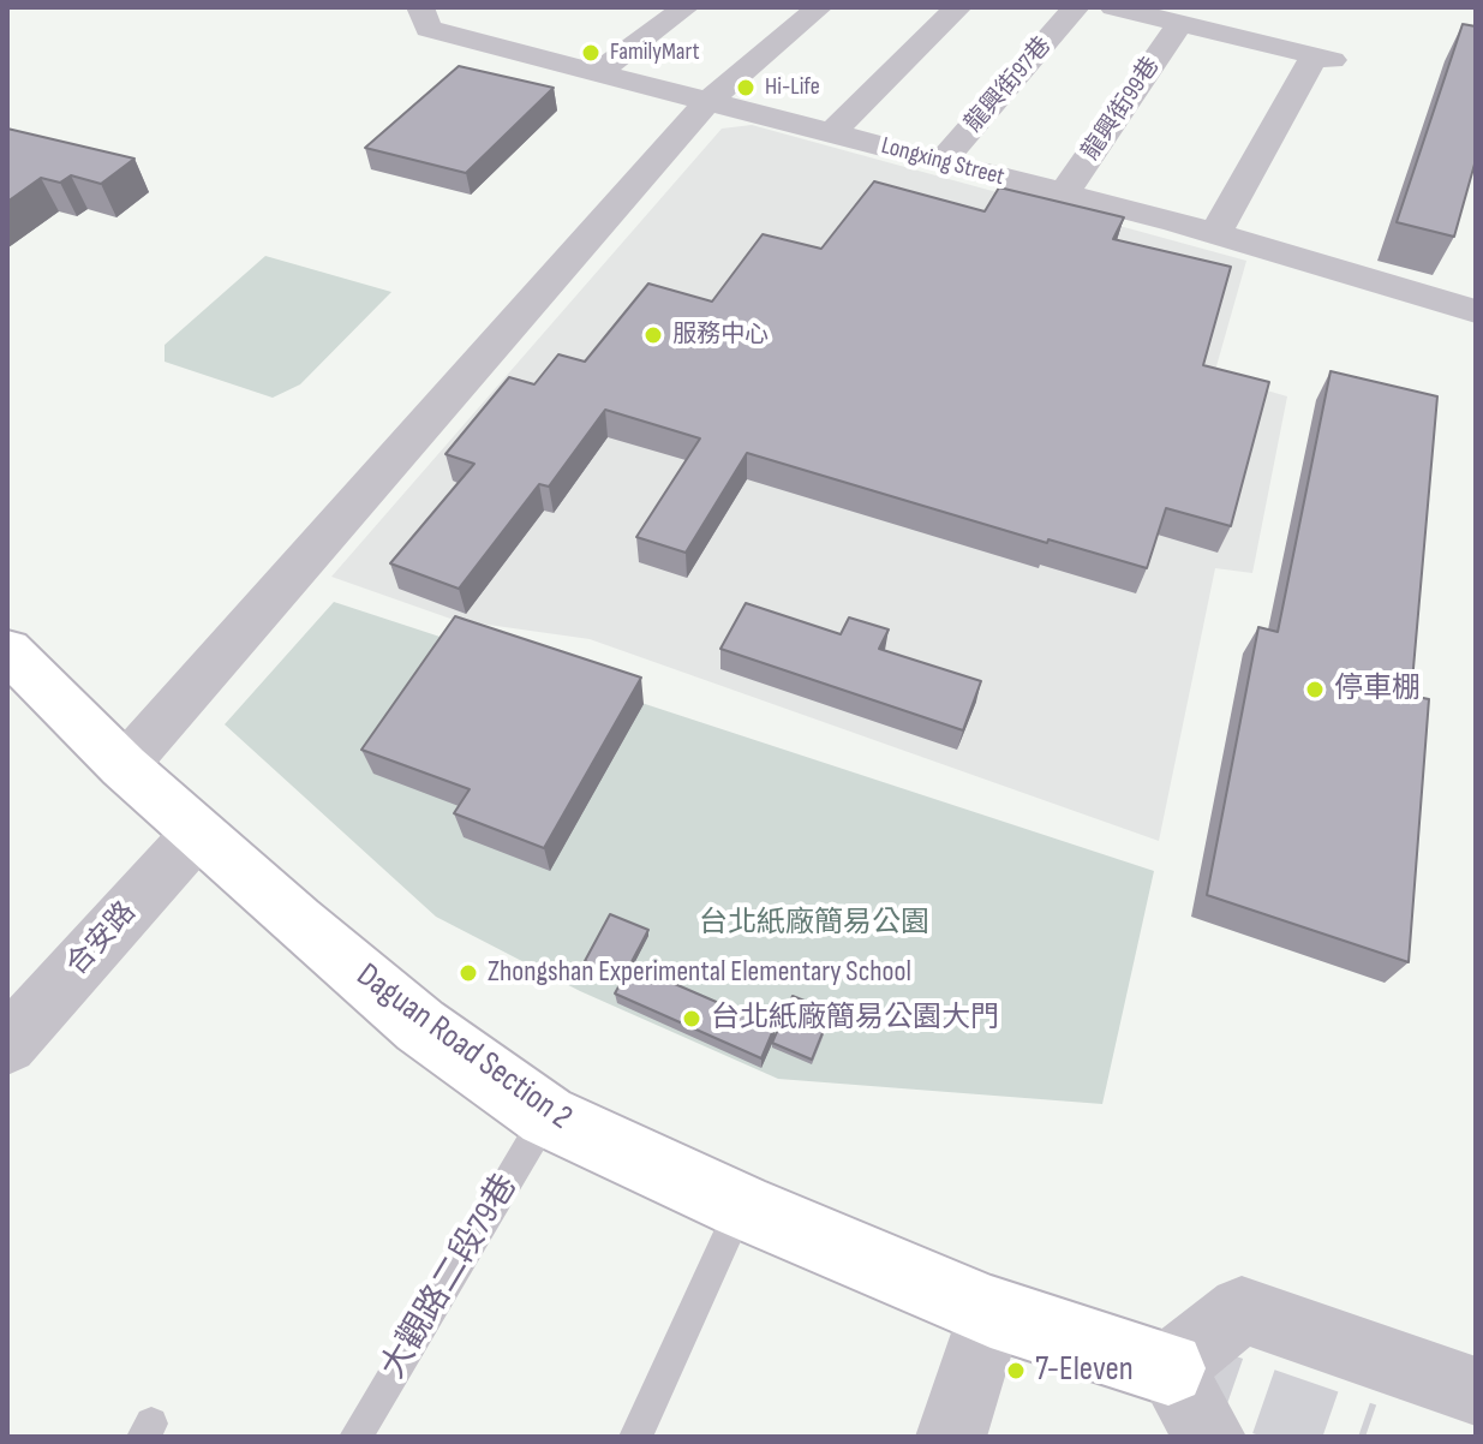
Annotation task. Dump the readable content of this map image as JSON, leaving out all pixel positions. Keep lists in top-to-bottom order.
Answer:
{
  "streets": {
    "main road": ["Daguan Road Section 2"],
    "street": [
      "龍興街97巷",
      "龍興街99巷",
      "Longxing Street",
      "合安路"
    ],
    "lane": ["大觀路二段79巷"]
  },
  "crossings": [
    ["龍興街97巷", "Longxing Street"],
    ["龍興街99巷", "Longxing Street"],
    ["合安路", "Daguan Road Section 2"],
    ["Daguan Road Section 2", "大觀路二段79巷"]
  ],
  "parks": ["台北紙廠簡易公園"],
  "places": [
    "FamilyMart",
    "Hi-Life",
    "服務中心",
    "停車棚",
    "Zhongshan Experimental Elementary School",
    "台北紙廠簡易公園大門",
    "7-Eleven"
  ]
}
